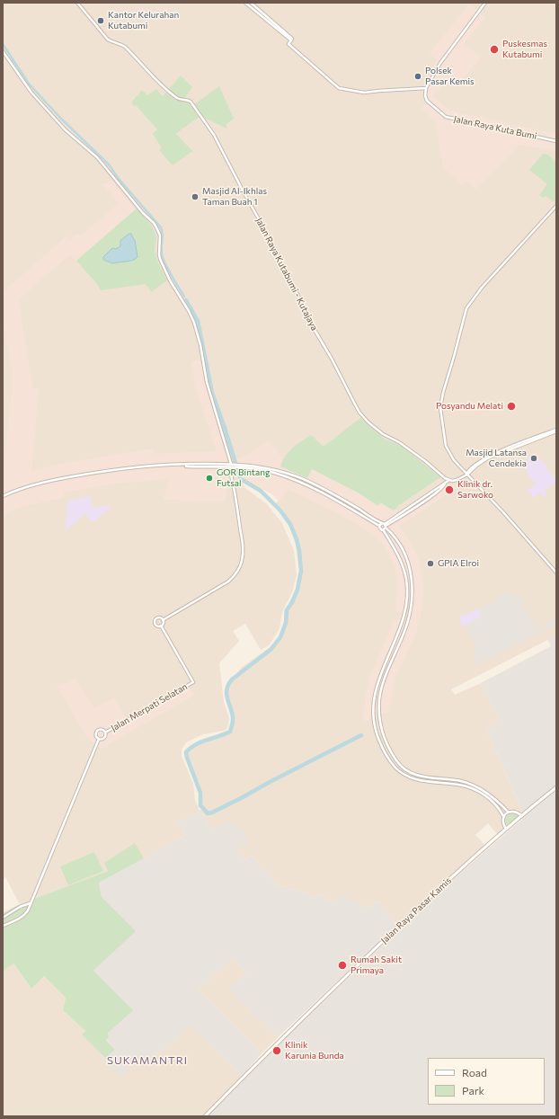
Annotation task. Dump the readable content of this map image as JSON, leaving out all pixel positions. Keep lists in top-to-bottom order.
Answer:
{
  "streets": {
    "main road": ["Jalan Raya Pasar Kamis"],
    "street": ["Jalan Raya Kuta Bumi", "Jalan Raya Kutabumi - Kutajaya", "Jalan Merpati Selatan"]
  },
  "districts": ["SUKAMANTRI"],
  "places": [
    "Kantor Kelurahan Kutabumi",
    "Puskesmas Kutabumi",
    "Polsek Pasar Kemis",
    "Masjid Al-Ikhlas Taman Buah 1",
    "Posyandu Melati",
    "Masjid Latansa Cendekia",
    "GOR Bintang Futsal",
    "Klinik dr. Sarwoko",
    "GPIA Elroi",
    "Rumah Sakit Primaya",
    "Klinik Karunia Bunda"
  ],
  "legend": ["Road", "Park"]
}
